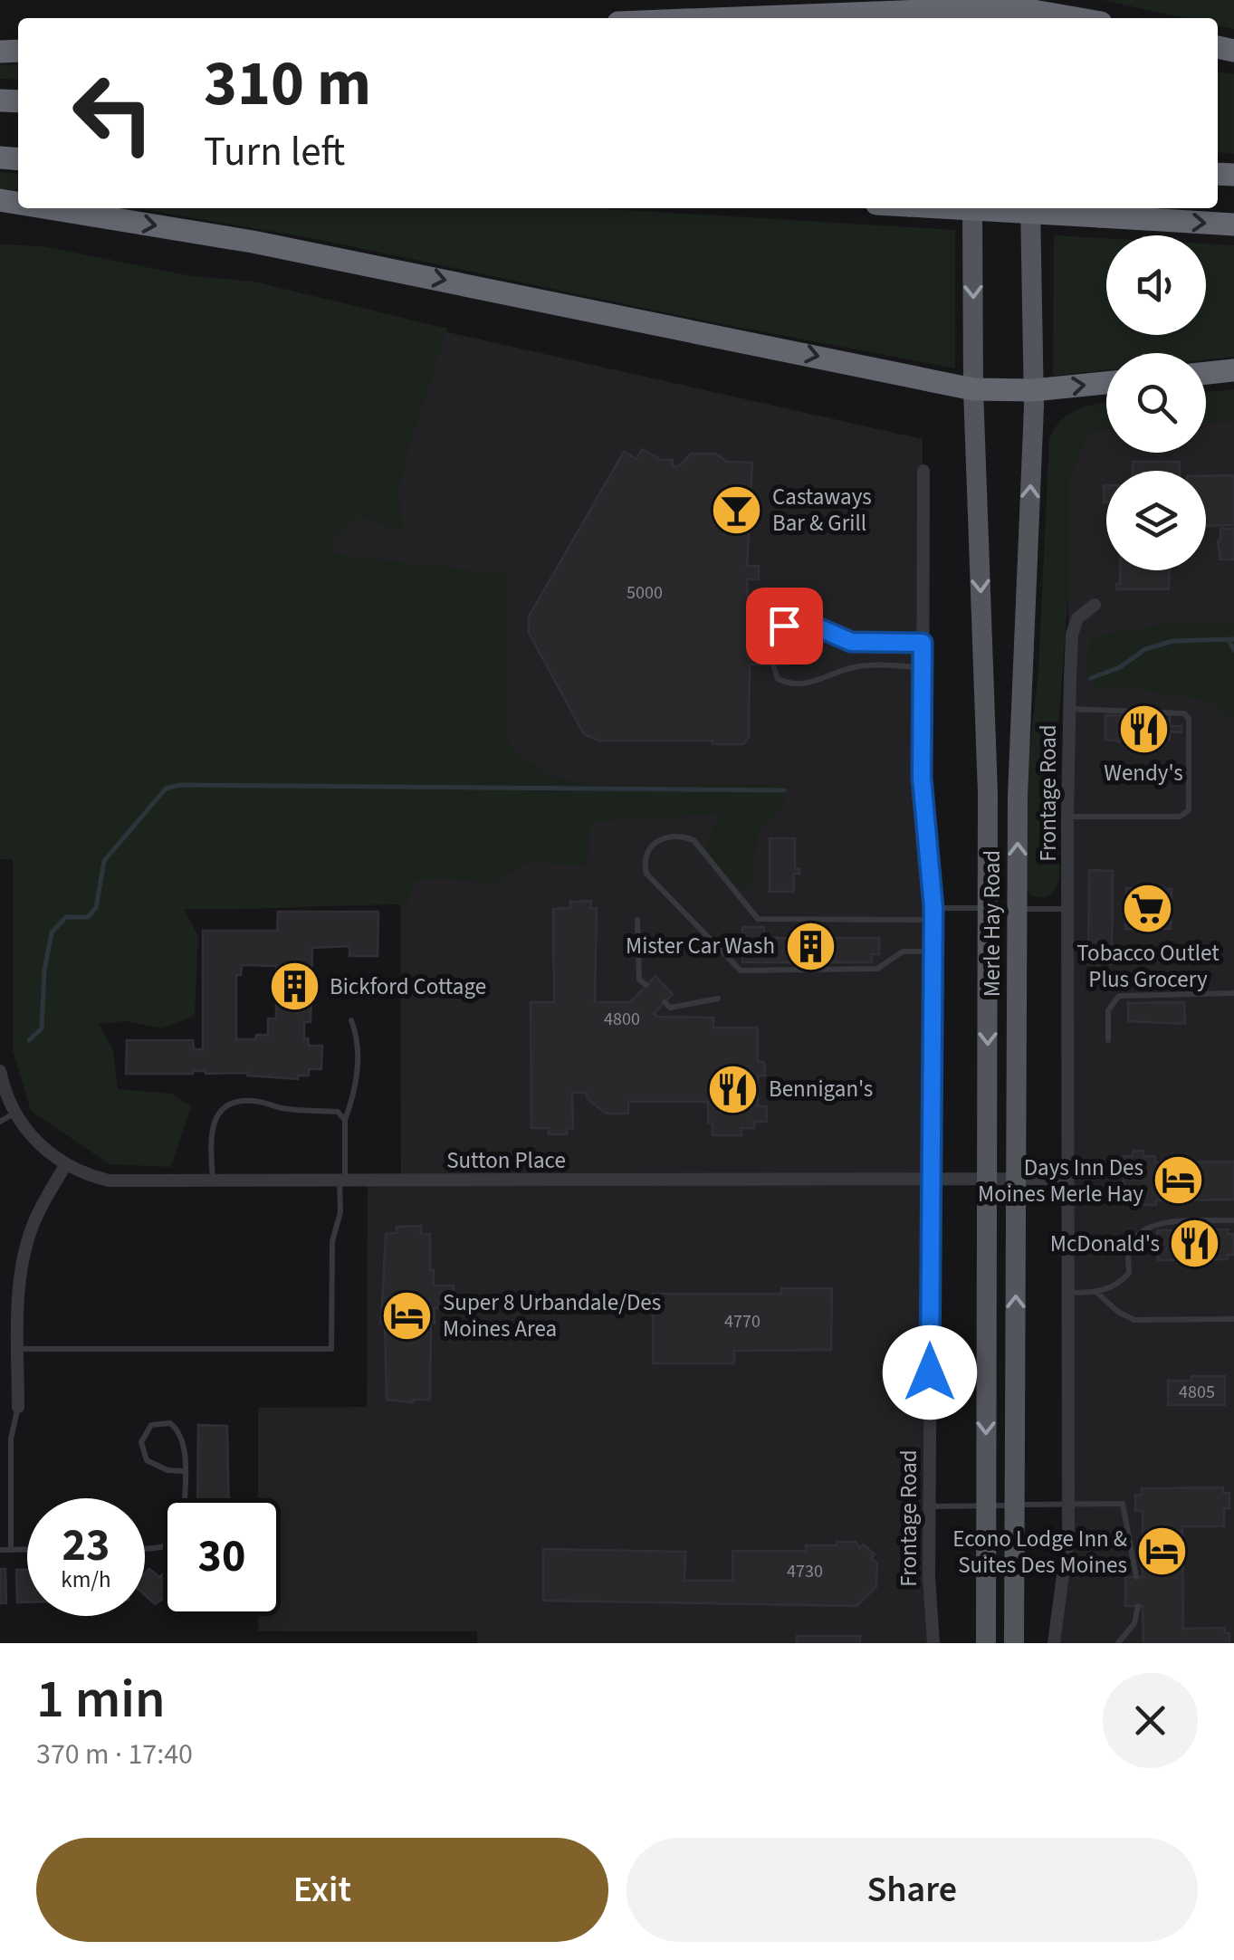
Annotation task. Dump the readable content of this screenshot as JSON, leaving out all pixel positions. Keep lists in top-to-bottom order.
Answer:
{
  "streets": {
    "main road": ["Merle Hay Road"],
    "street": ["Frontage Road", "Sutton Place"]
  },
  "crossings": [
    ["Frontage Road", "Sutton Place"],
    ["Merle Hay Road", "Sutton Place"]
  ],
  "places": {
    "bar": ["Castaways Bar & Grill"],
    "restaurant": ["Wendy's", "Bennigan's", "McDonald's"],
    "supermarket": ["Tobacco Outlet Plus Grocery"],
    "building": ["Mister Car Wash", "Bickford Cottage"],
    "hotel": ["Days Inn Des Moines Merle Hay", "Super 8 Urbandale/Des Moines Area", "Econo Lodge Inn & Suites Des Moines"]
  },
  "house_numbers": [
    "5000",
    "4800",
    "4770",
    "4805",
    "4730"
  ],
  "page": {
    "turn": ["310 m", "Turn left"],
    "speed": "23 km/h",
    "limit": "30",
    "heading": ["1 min", "370 m · 17:40"],
    "buttons": ["Exit", "Share"]
  }
}
